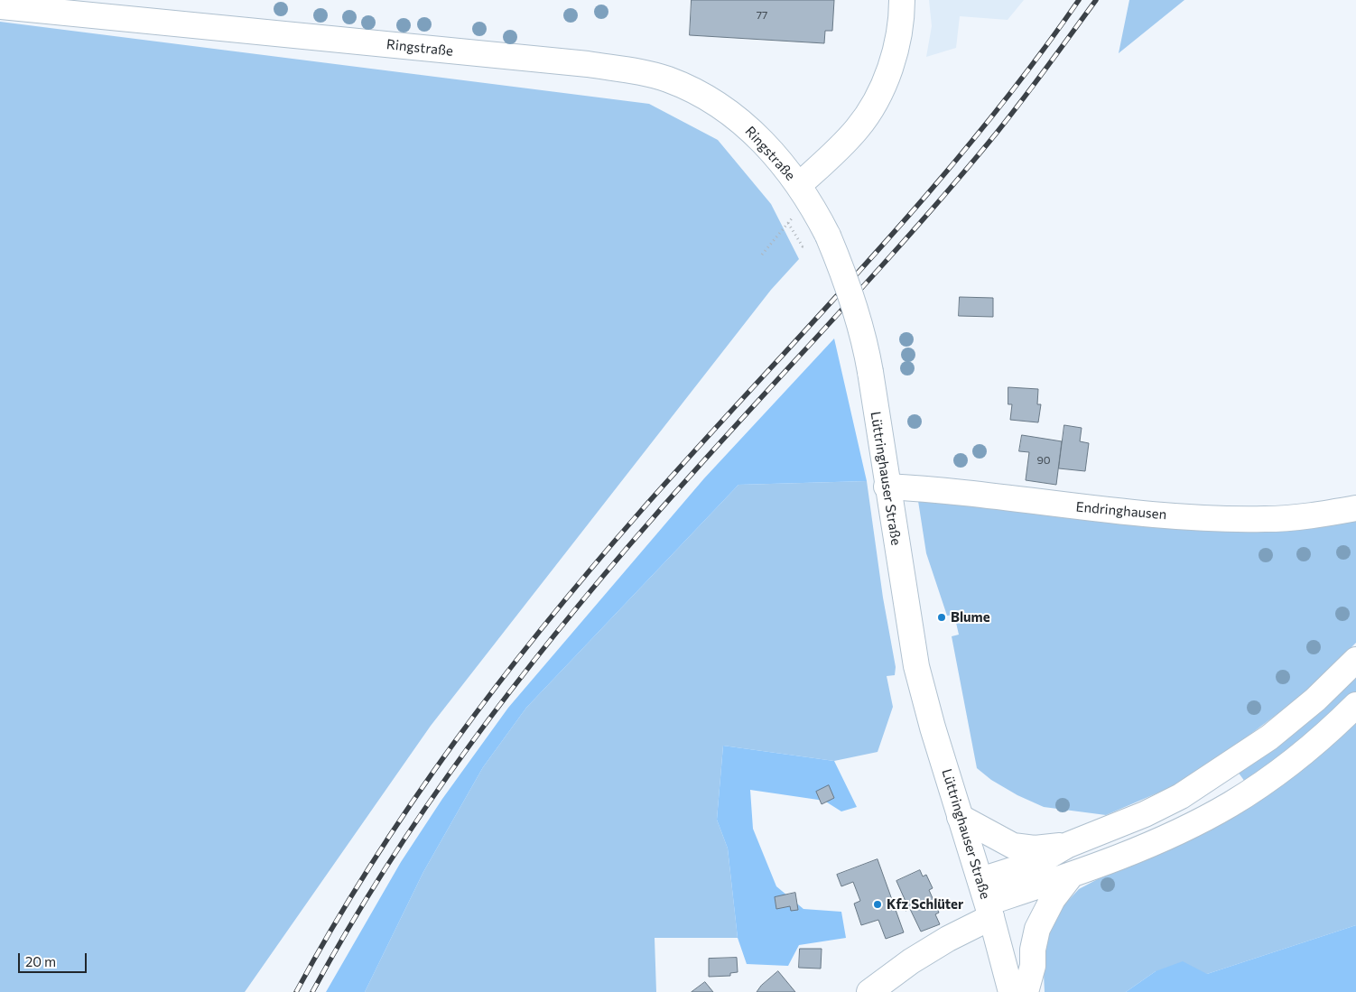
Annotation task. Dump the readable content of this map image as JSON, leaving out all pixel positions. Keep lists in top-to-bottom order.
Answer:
{
  "streets": {
    "main road": ["Ringstraße", "Lüttringhauser Straße", "Endringhausen"]
  },
  "crossings": [
    ["Ringstraße", "Lüttringhauser Straße"],
    ["Lüttringhauser Straße", "Endringhausen"]
  ],
  "places": ["Blume", "Kfz Schlüter"],
  "house_numbers": ["77", "90"],
  "scale_bar": "20 m"
}
